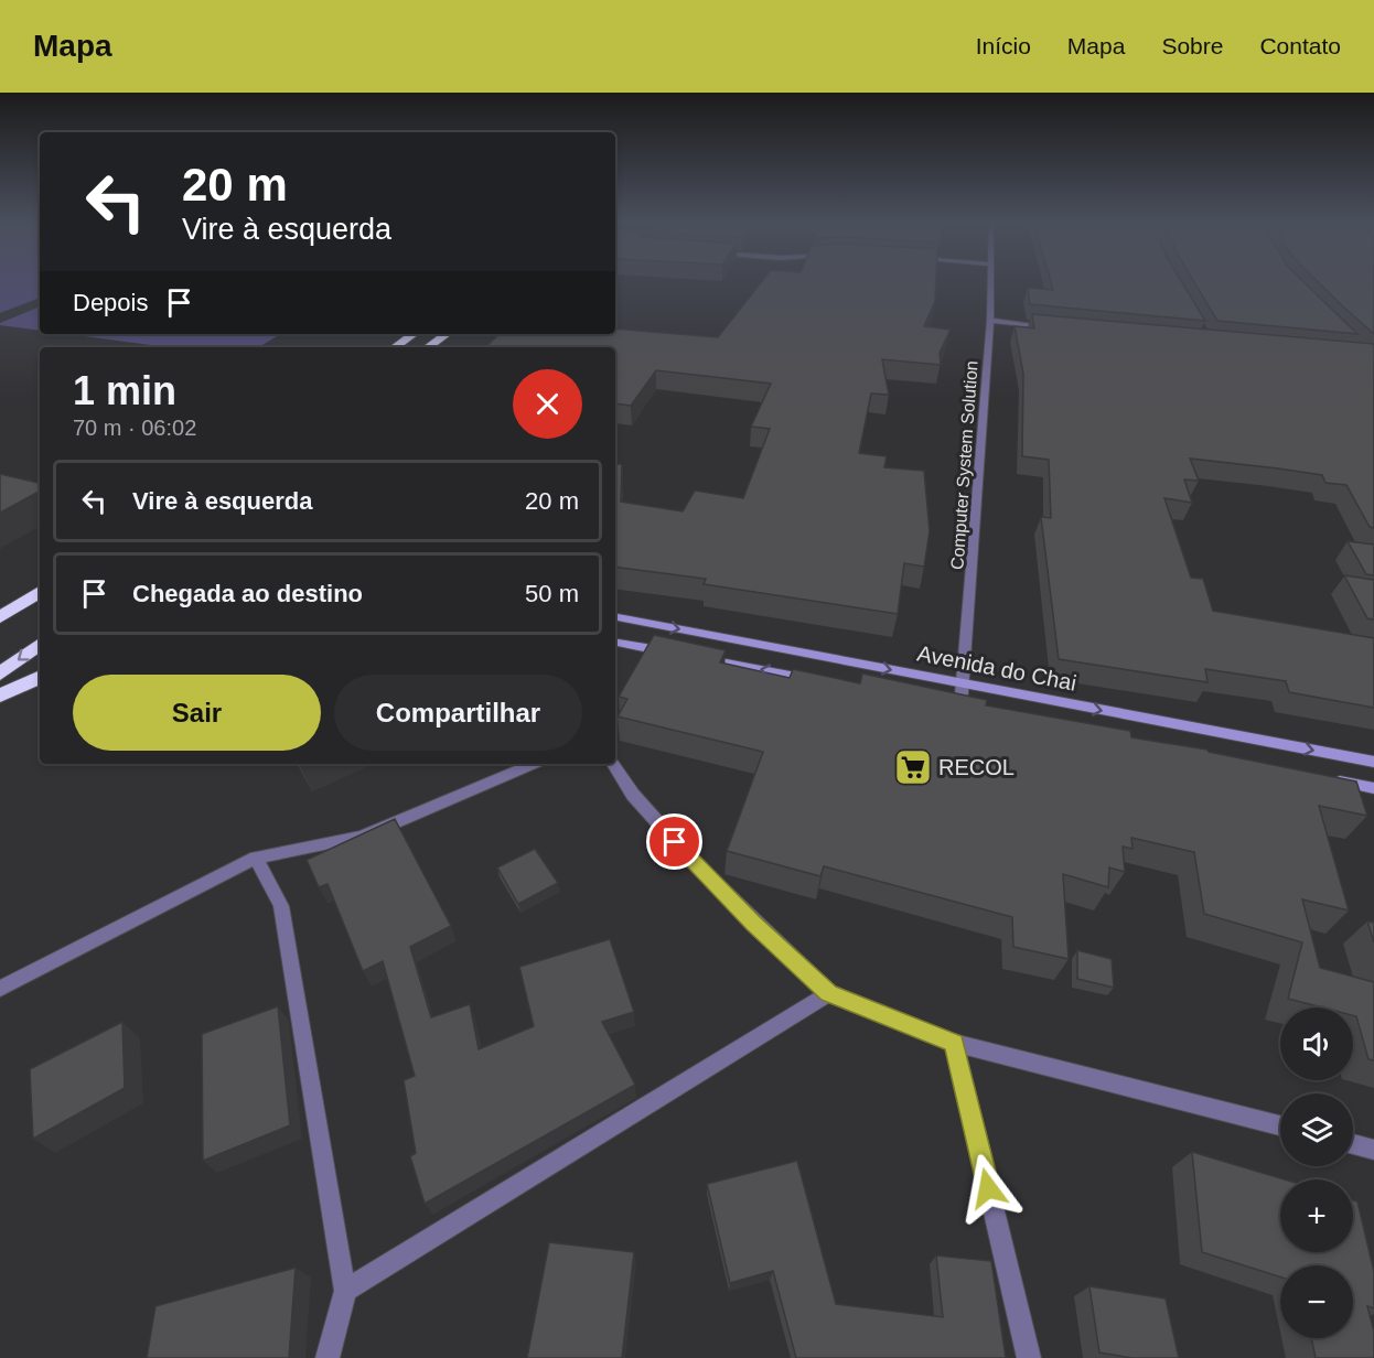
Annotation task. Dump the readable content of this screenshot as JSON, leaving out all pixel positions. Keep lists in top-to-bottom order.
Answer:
{
  "streets": {
    "main road": ["Avenida do Chai"],
    "street": ["Computer System Solution"]
  },
  "crossings": [
    ["Computer System Solution", "Avenida do Chai"]
  ],
  "places": {
    "supermarket": ["RECOL"]
  },
  "page": {
    "header": "Mapa",
    "nav": [
      "Início",
      "Mapa",
      "Sobre",
      "Contato"
    ],
    "turn": ["20 m", "Vire à esquerda"],
    "then": "Depois",
    "heading": ["1 min", "70 m · 06:02"],
    "list": [
      {
        "name": "Vire à esquerda",
        "value": "20 m"
      },
      {
        "name": "Chegada ao destino",
        "value": "50 m"
      }
    ],
    "buttons": ["Sair", "Compartilhar"],
    "map_buttons": ["+", "−"]
  }
}
